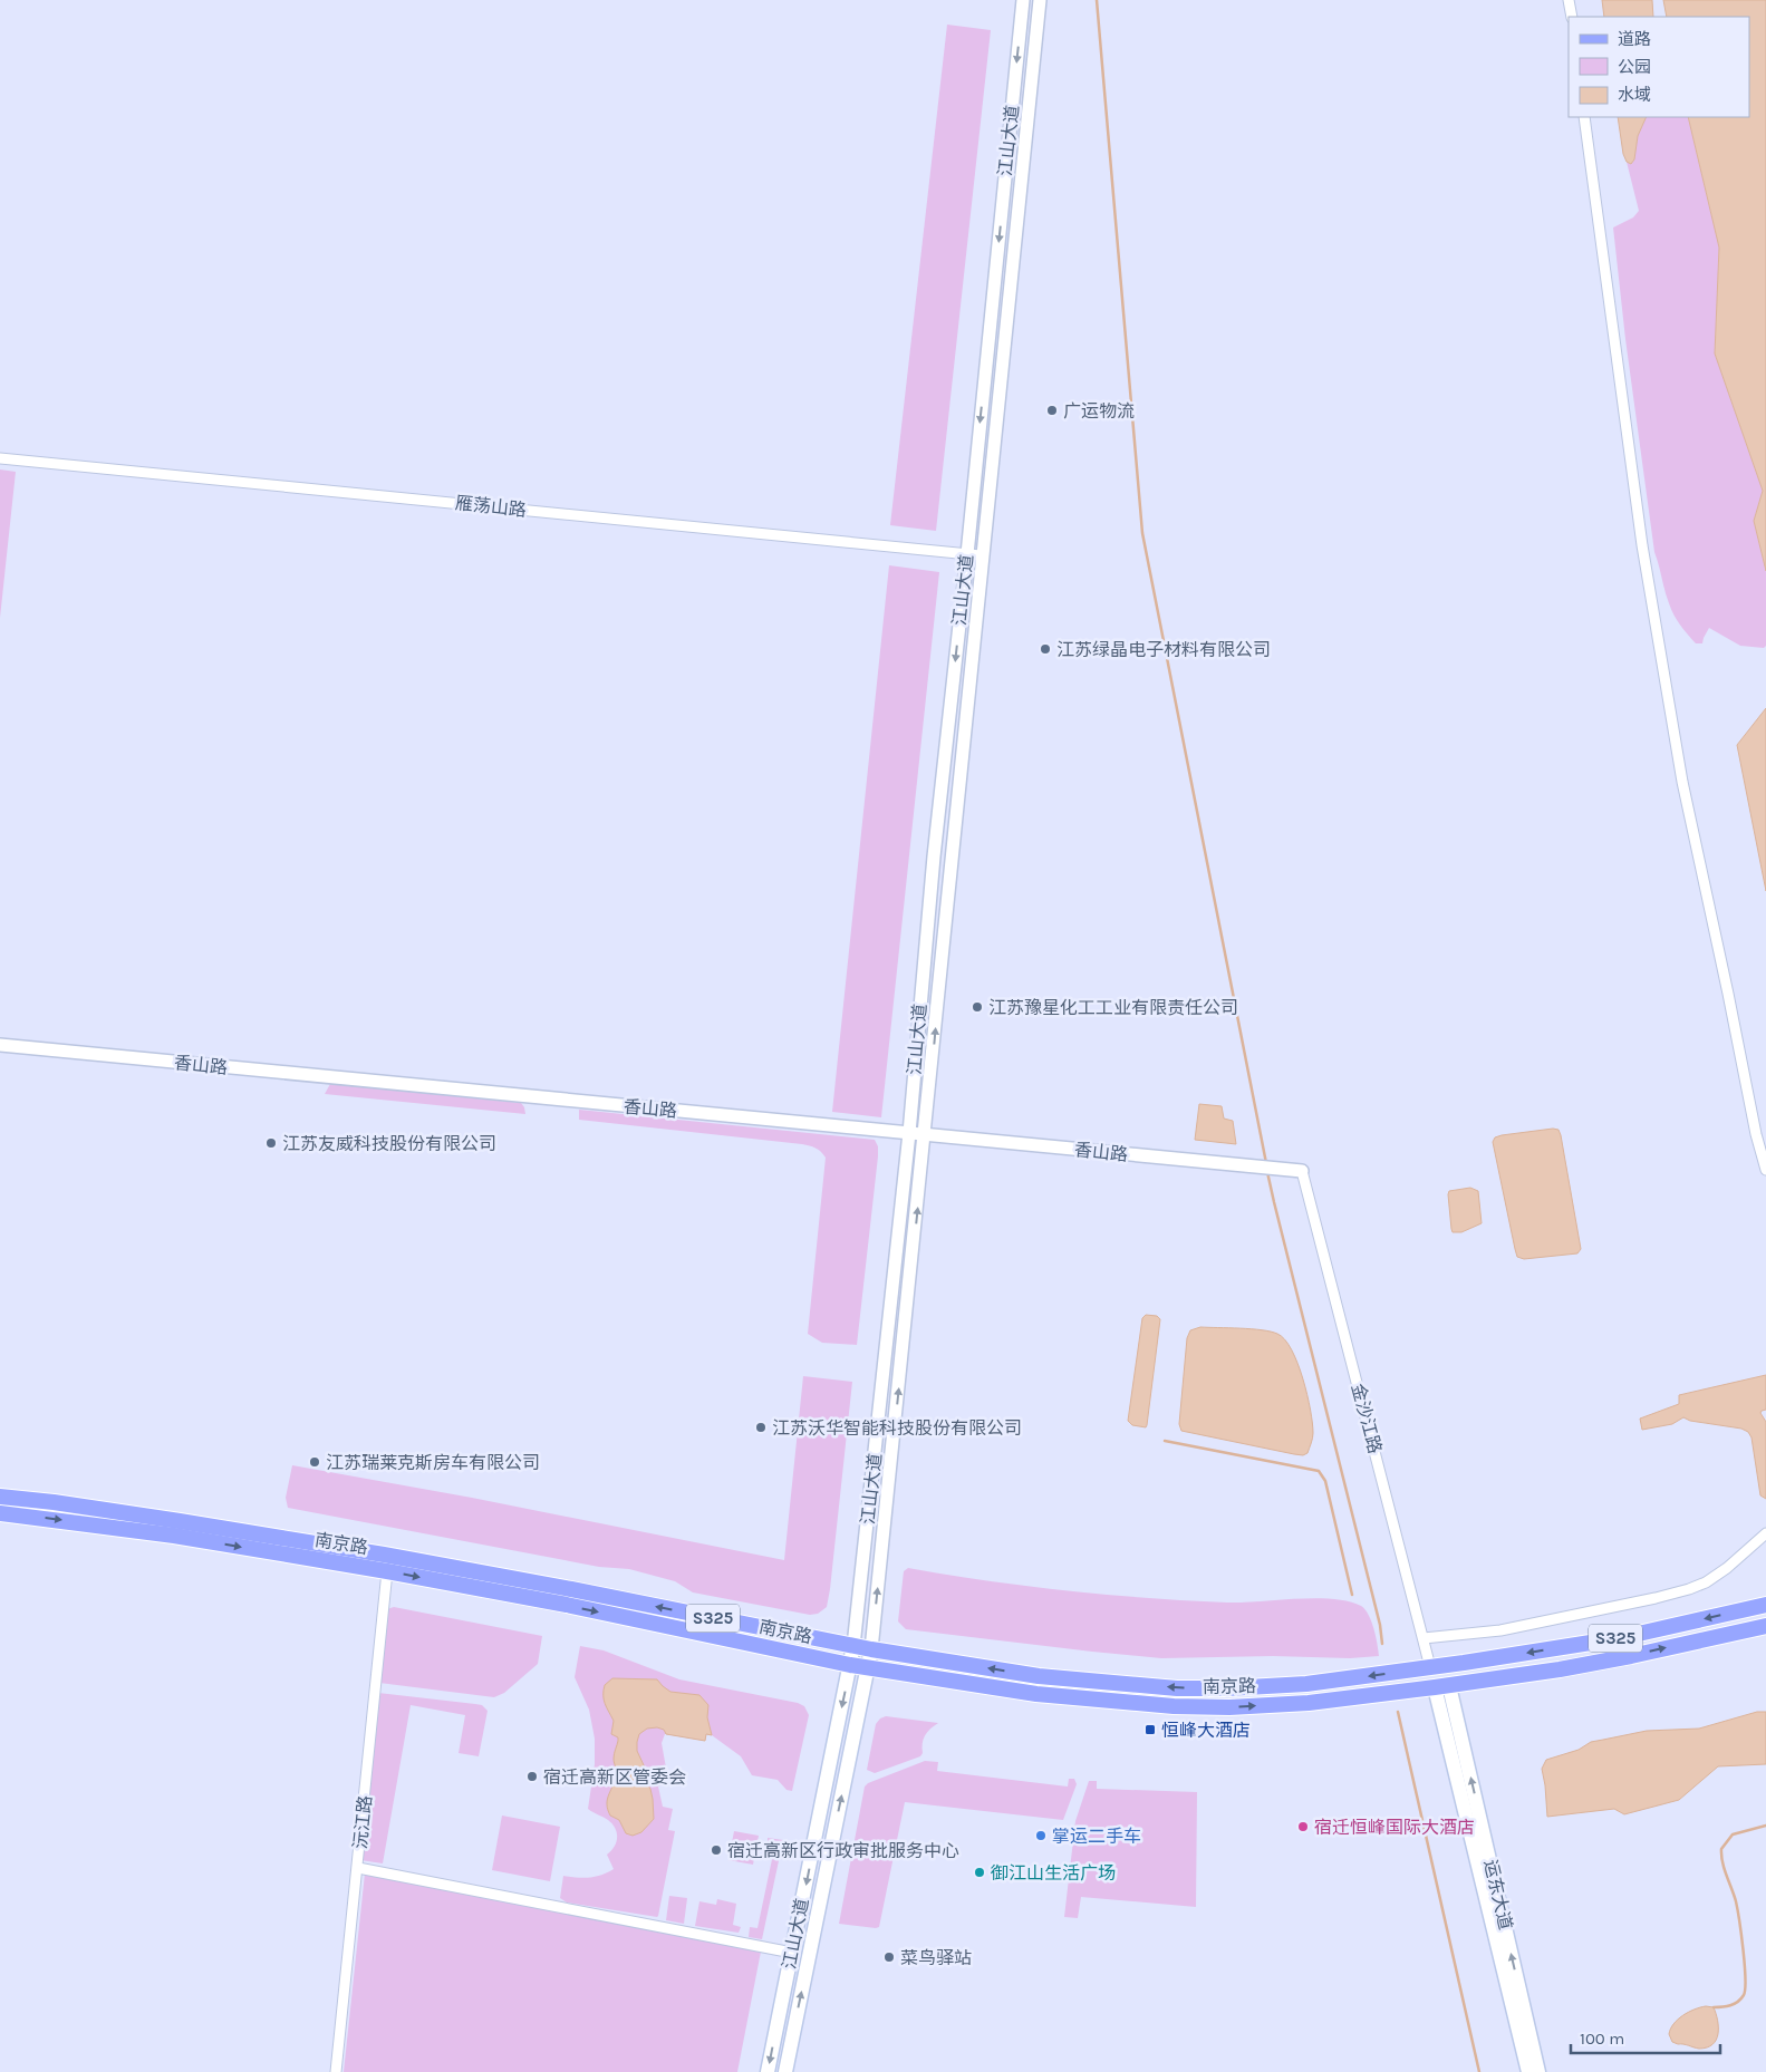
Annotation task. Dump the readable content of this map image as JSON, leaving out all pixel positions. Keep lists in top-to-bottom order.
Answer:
{
  "streets": {
    "main road": [
      "江山大道",
      "南京路",
      "S325",
      "运东大道"
    ],
    "street": [
      "雁荡山路",
      "香山路",
      "金沙江路",
      "沅江路"
    ]
  },
  "crossings": [
    ["江山大道", "雁荡山路"],
    ["江山大道", "香山路"],
    ["江山大道", "南京路"],
    ["香山路", "金沙江路"],
    ["金沙江路", "南京路"],
    ["南京路", "沅江路"],
    ["南京路", "运东大道"]
  ],
  "places": {
    "other": [
      "广运物流",
      "江苏绿晶电子材料有限公司",
      "江苏豫星化工工业有限责任公司",
      "江苏友威科技股份有限公司",
      "江苏沃华智能科技股份有限公司",
      "江苏瑞莱克斯房车有限公司",
      "宿迁高新区管委会",
      "宿迁恒峰国际大酒店",
      "掌运二手车",
      "宿迁高新区行政审批服务中心",
      "御江山生活广场",
      "菜鸟驿站"
    ],
    "transit": ["恒峰大酒店"]
  },
  "legend": ["道路", "公园", "水域"],
  "scale_bar": "100 m"
}
